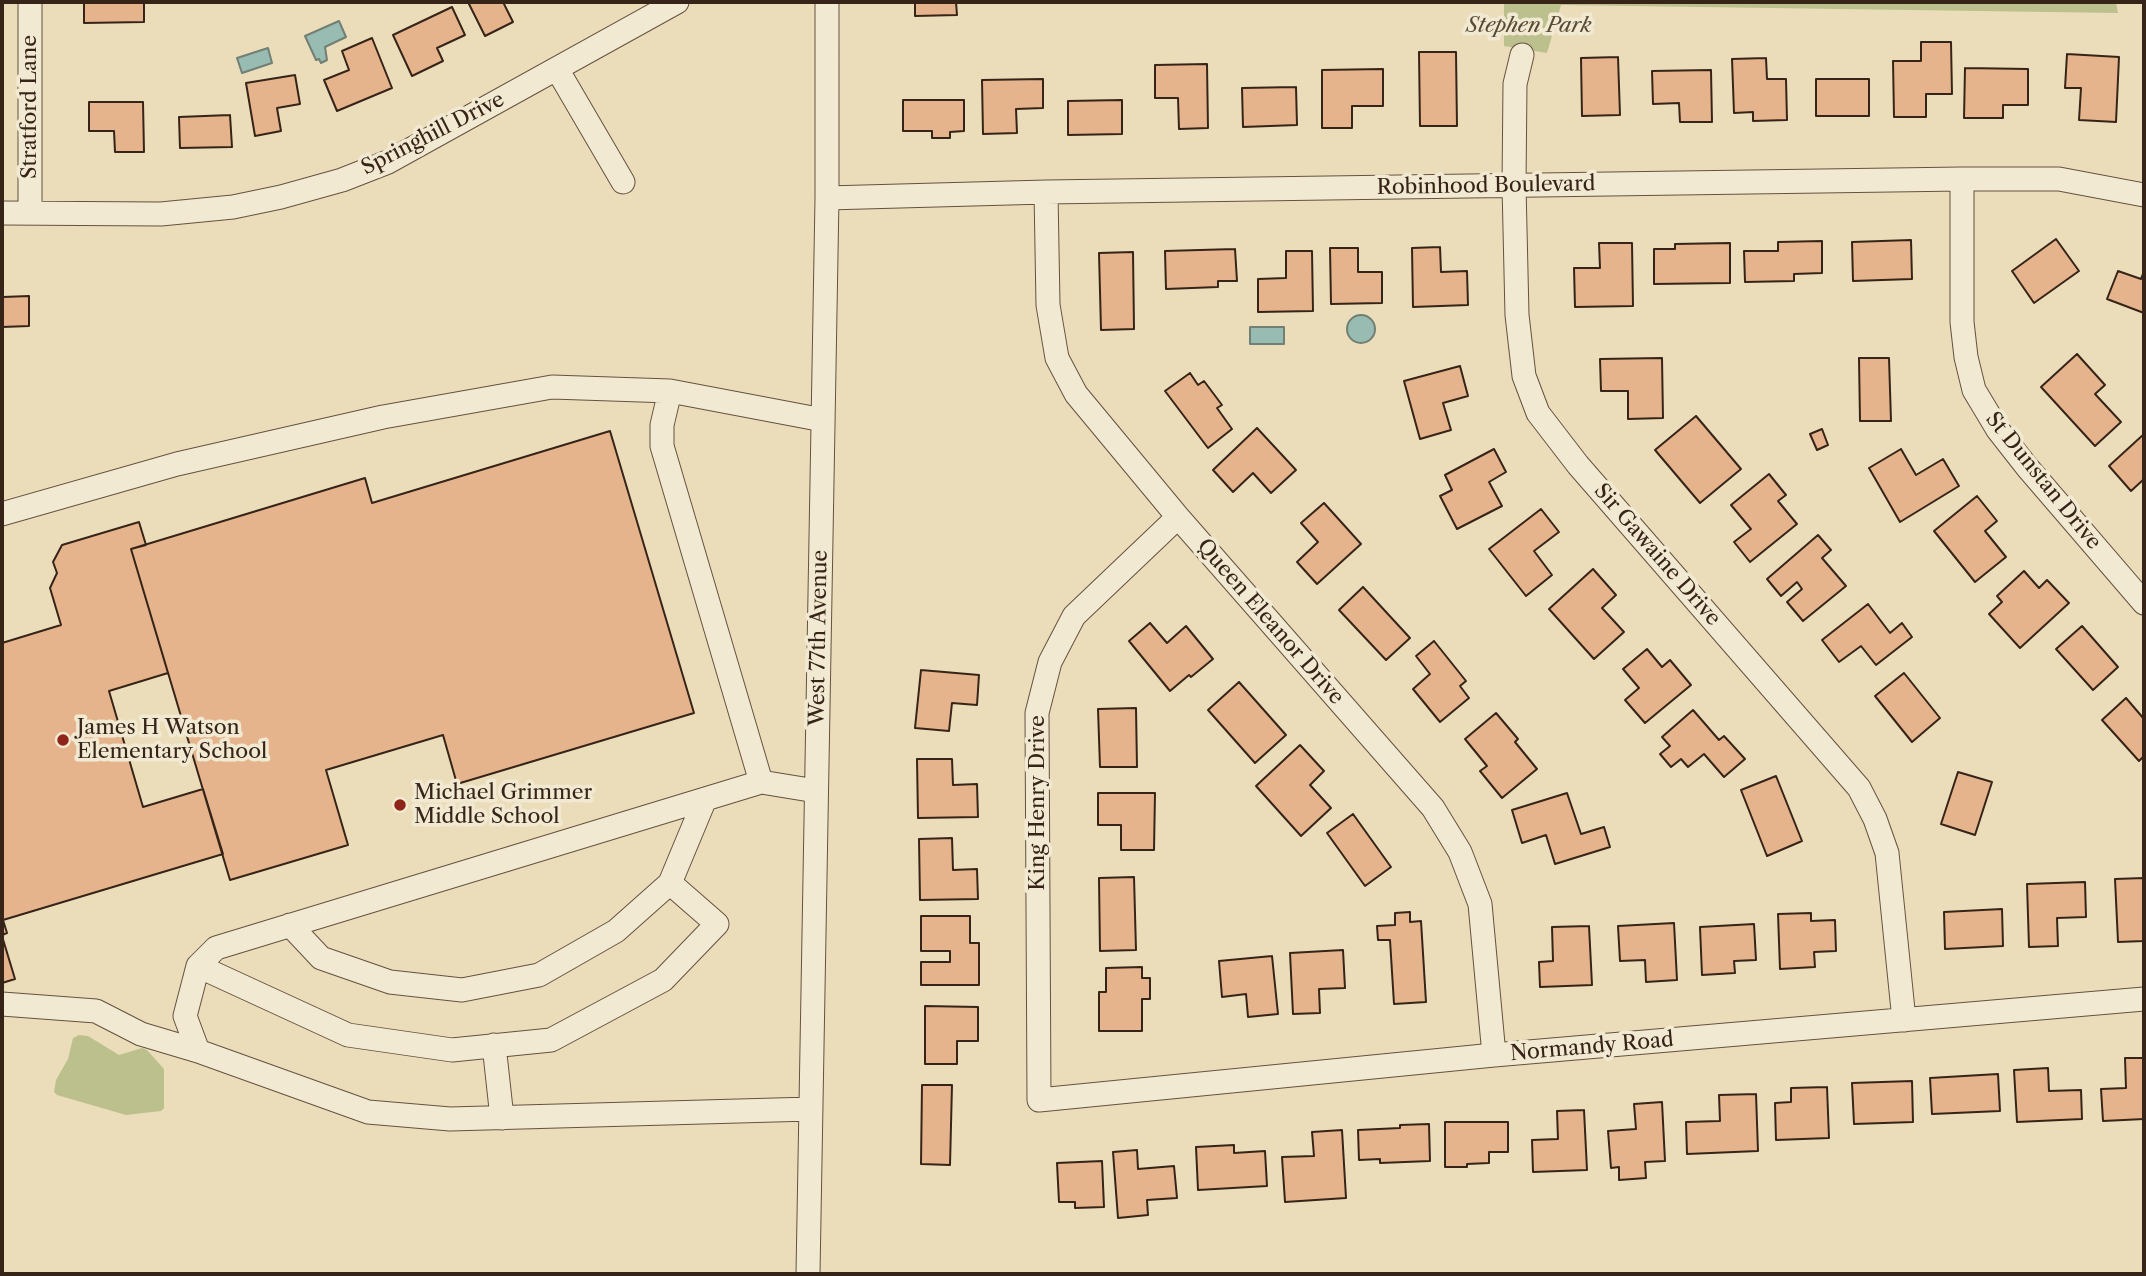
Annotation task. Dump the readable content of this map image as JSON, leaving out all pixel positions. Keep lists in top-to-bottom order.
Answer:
{
  "streets": {
    "street": [
      "Stratford Lane",
      "Springhill Drive",
      "Robinhood Boulevard",
      "St Dunstan Drive",
      "Sir Gawaine Drive",
      "Queen Eleanor Drive",
      "West 77th Avenue",
      "King Henry Drive",
      "Normandy Road"
    ]
  },
  "crossings": [
    ["Stratford Lane", "Springhill Drive"],
    ["Robinhood Boulevard", "St Dunstan Drive"],
    ["Robinhood Boulevard", "Sir Gawaine Drive"],
    ["Robinhood Boulevard", "Queen Eleanor Drive"],
    ["Robinhood Boulevard", "West 77th Avenue"],
    ["Sir Gawaine Drive", "Normandy Road"],
    ["Queen Eleanor Drive", "King Henry Drive"],
    ["Queen Eleanor Drive", "Normandy Road"],
    ["King Henry Drive", "Normandy Road"]
  ],
  "parks": ["Stephen Park"],
  "places": ["James H Watson Elementary School", "Michael Grimmer Middle School"]
}
